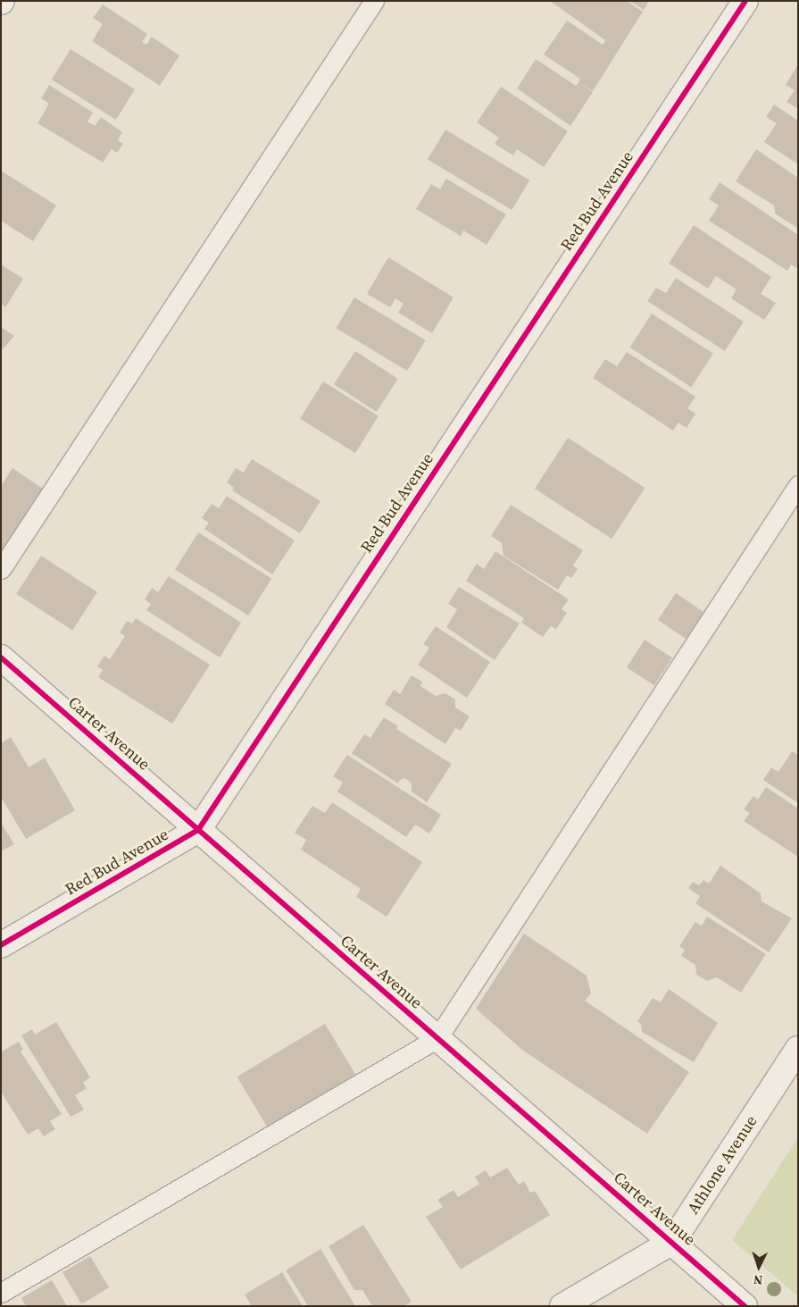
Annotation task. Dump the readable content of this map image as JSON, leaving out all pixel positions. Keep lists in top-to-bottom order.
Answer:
{
  "streets": {
    "street": ["Red Bud Avenue", "Carter Avenue", "Athlone Avenue"]
  },
  "crossings": [
    ["Red Bud Avenue", "Carter Avenue"],
    ["Carter Avenue", "Athlone Avenue"]
  ],
  "north": "bottom"
}
